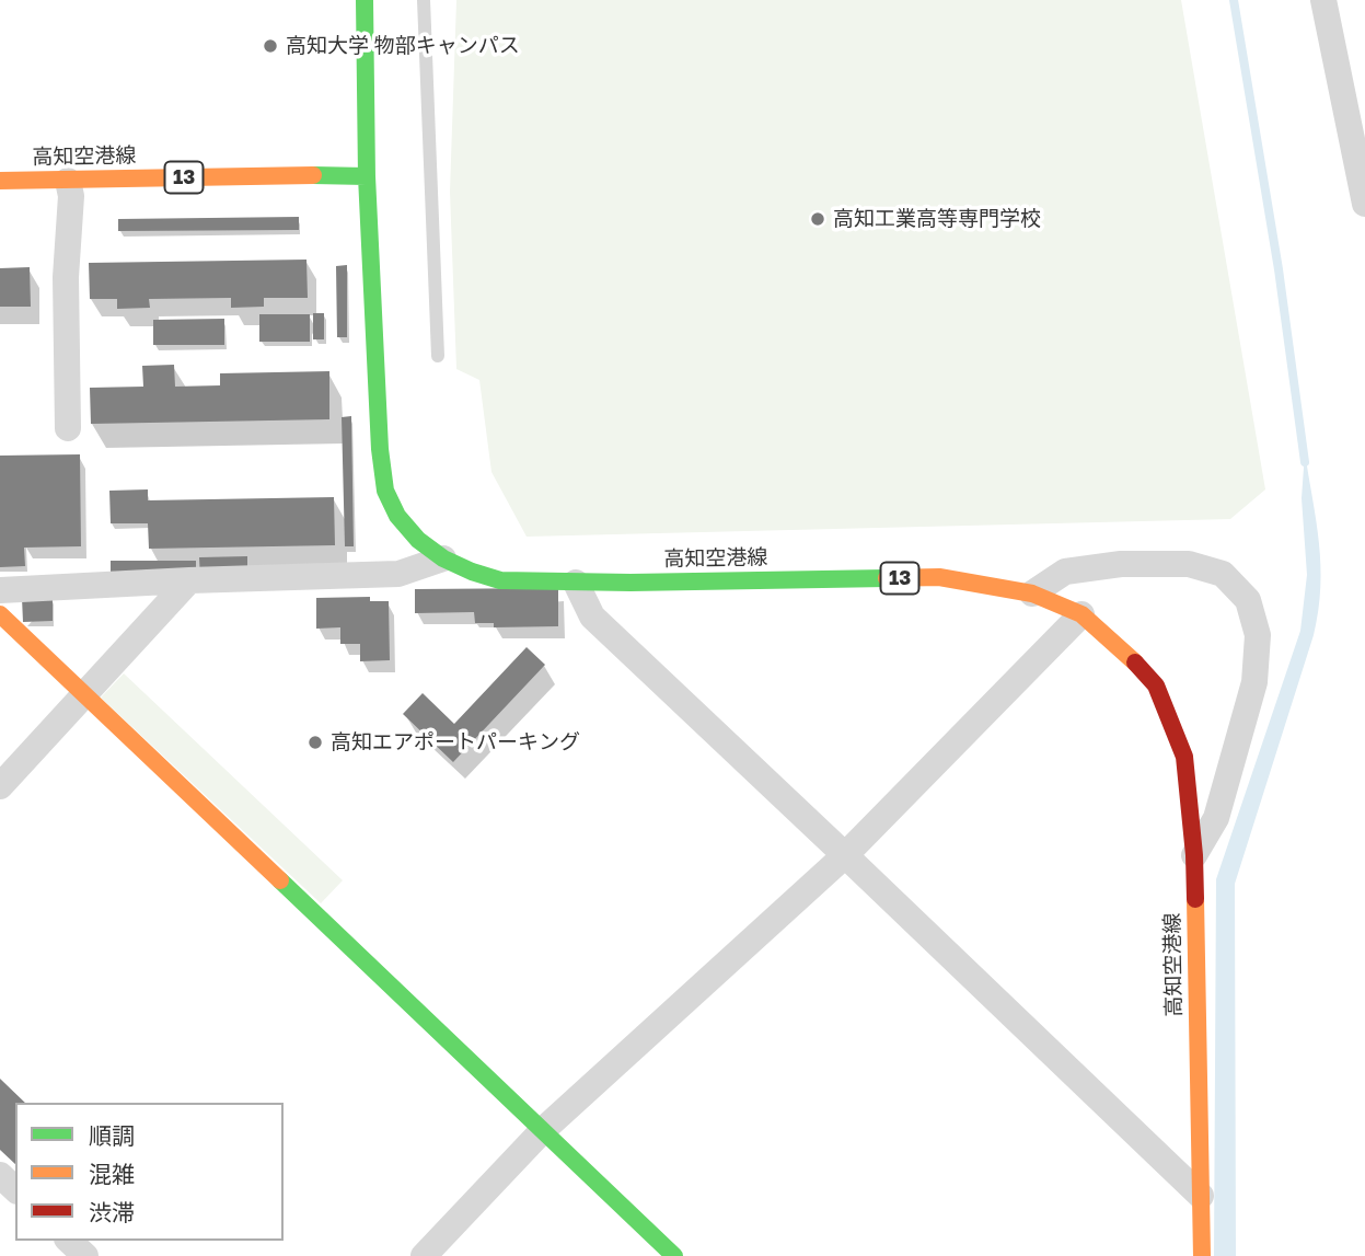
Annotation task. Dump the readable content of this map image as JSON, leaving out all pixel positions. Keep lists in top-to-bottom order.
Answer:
{
  "streets": {
    "main road": ["高知空港線", "13"]
  },
  "places": ["高知大学 物部キャンパス", "高知工業高等専門学校", "高知エアポートパーキング"],
  "legend": ["順調", "混雑", "渋滞"]
}
